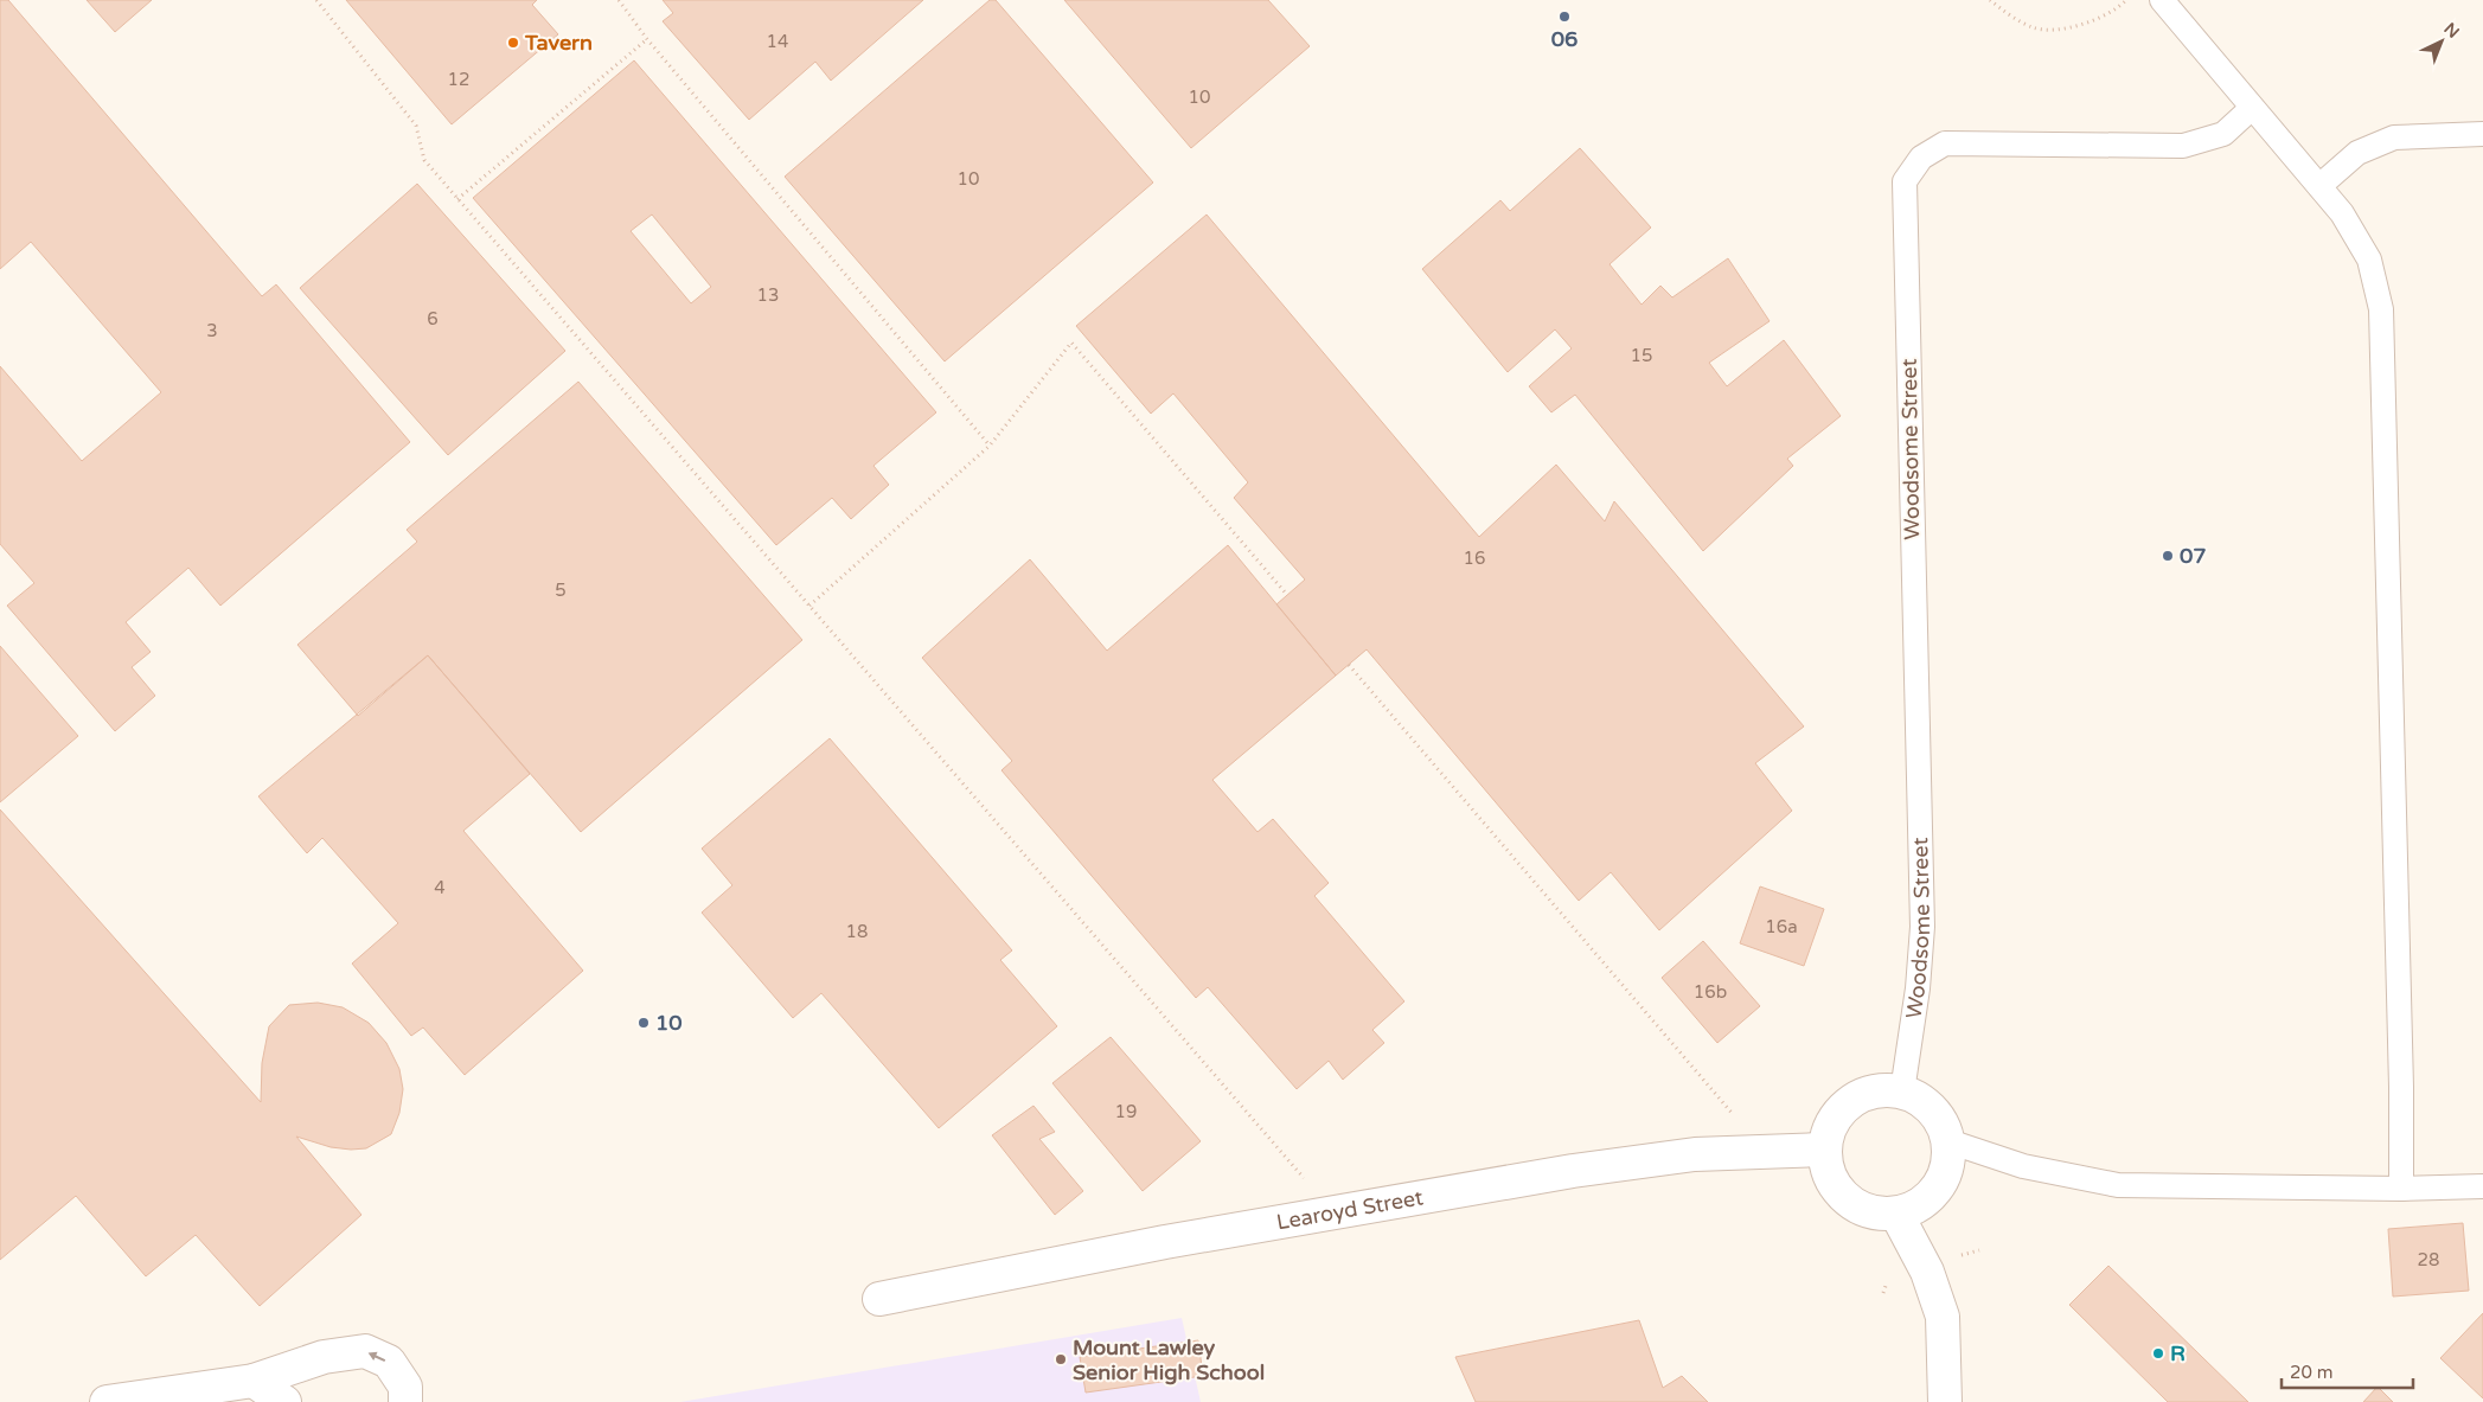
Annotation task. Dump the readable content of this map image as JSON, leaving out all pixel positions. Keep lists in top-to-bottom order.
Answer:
{
  "streets": {
    "street": ["Learoyd Street"],
    "lane": ["Woodsome Street"]
  },
  "crossings": [
    ["Woodsome Street", "Learoyd Street"]
  ],
  "places": [
    "06",
    "Tavern",
    "07",
    "10",
    "R",
    "Mount Lawley Senior High School"
  ],
  "house_numbers": [
    "14",
    "12",
    "10",
    "10",
    "13",
    "6",
    "3",
    "15",
    "16",
    "5",
    "4",
    "16a",
    "18",
    "16b",
    "19",
    "28"
  ],
  "scale_bar": "20 m",
  "north": "top right"
}
